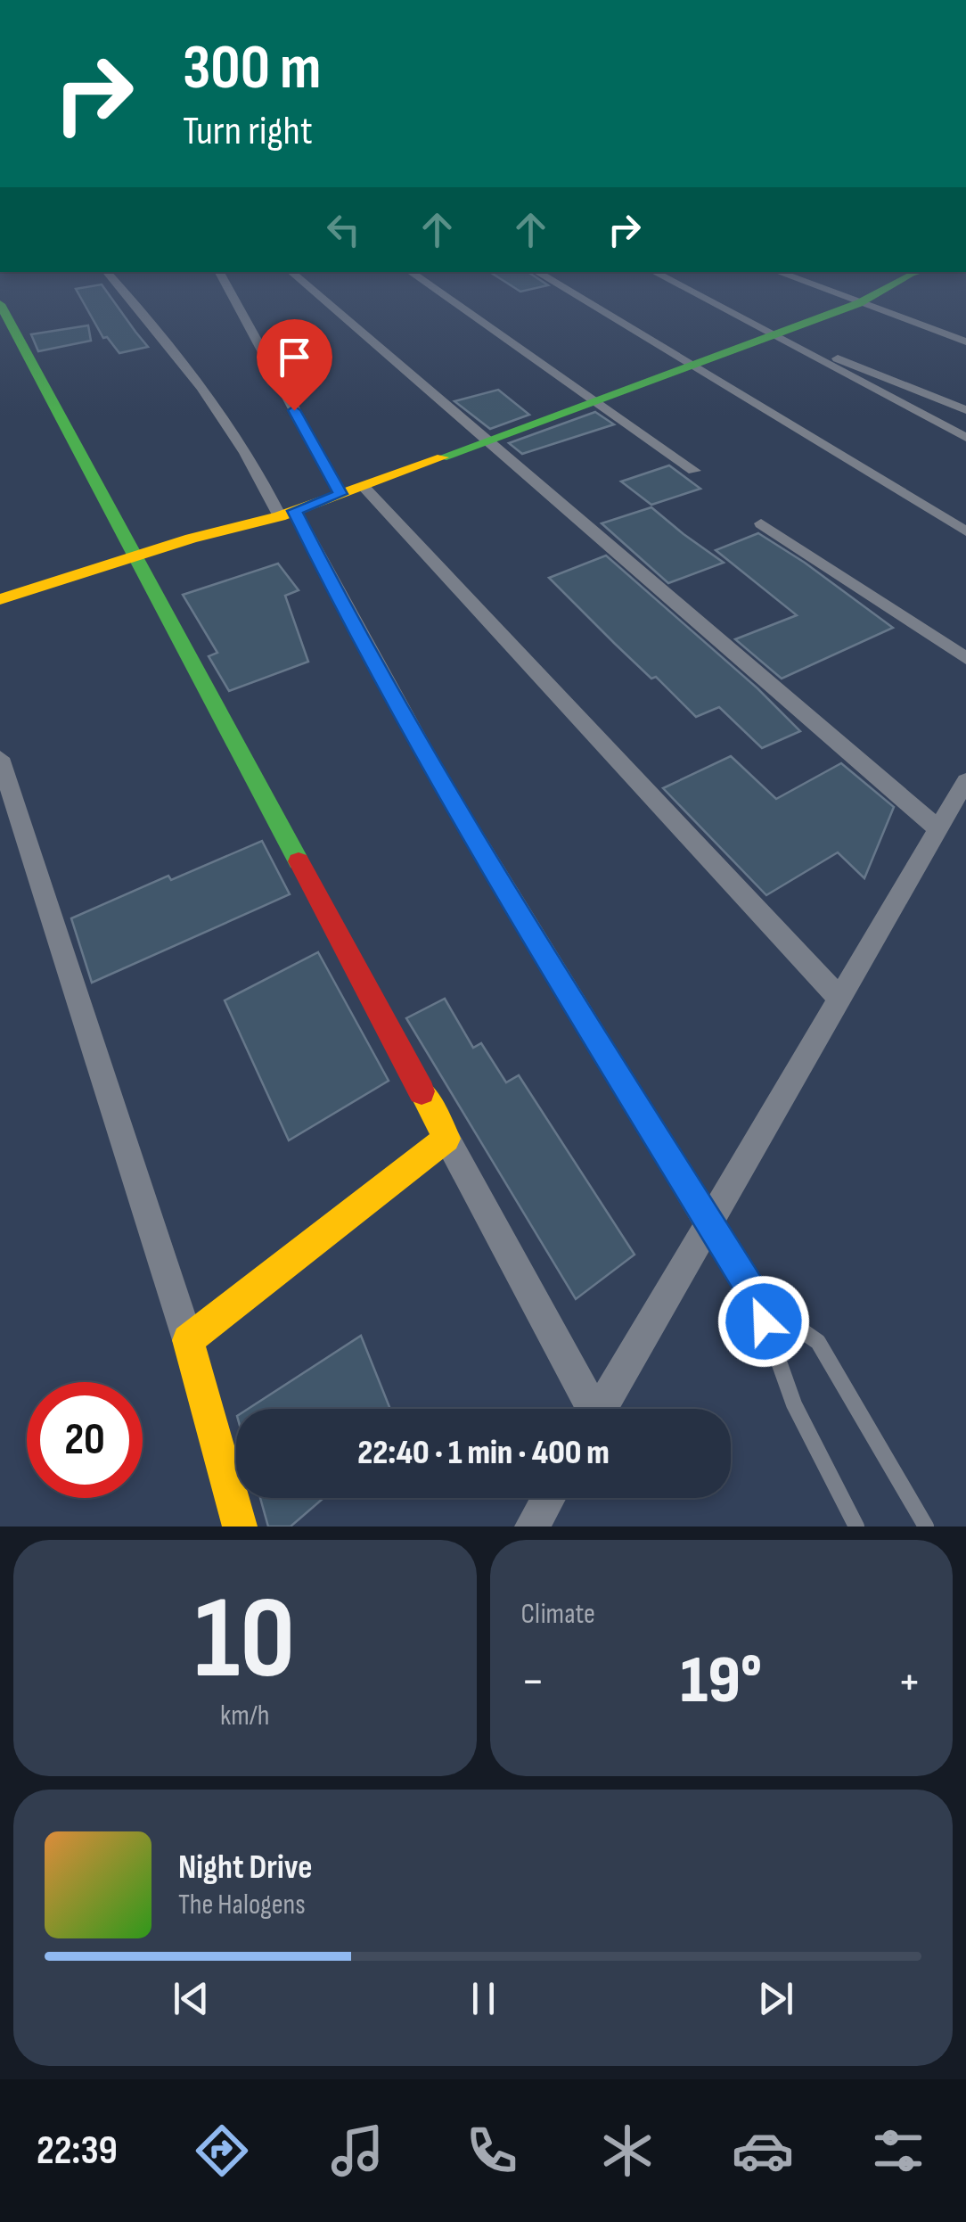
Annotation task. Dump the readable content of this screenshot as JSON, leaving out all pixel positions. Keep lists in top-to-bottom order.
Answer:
{
  "page": {
    "turn": ["300 m", "Turn right"],
    "limit": "20",
    "trip": "22:40 · 1 min · 400 m",
    "tile": [
      ["10", "km/h"],
      "Climate"
    ],
    "heat": ["−", "19°", "+"],
    "song": ["Night Drive", "The Halogens"],
    "tabs": "22:39"
  }
}
